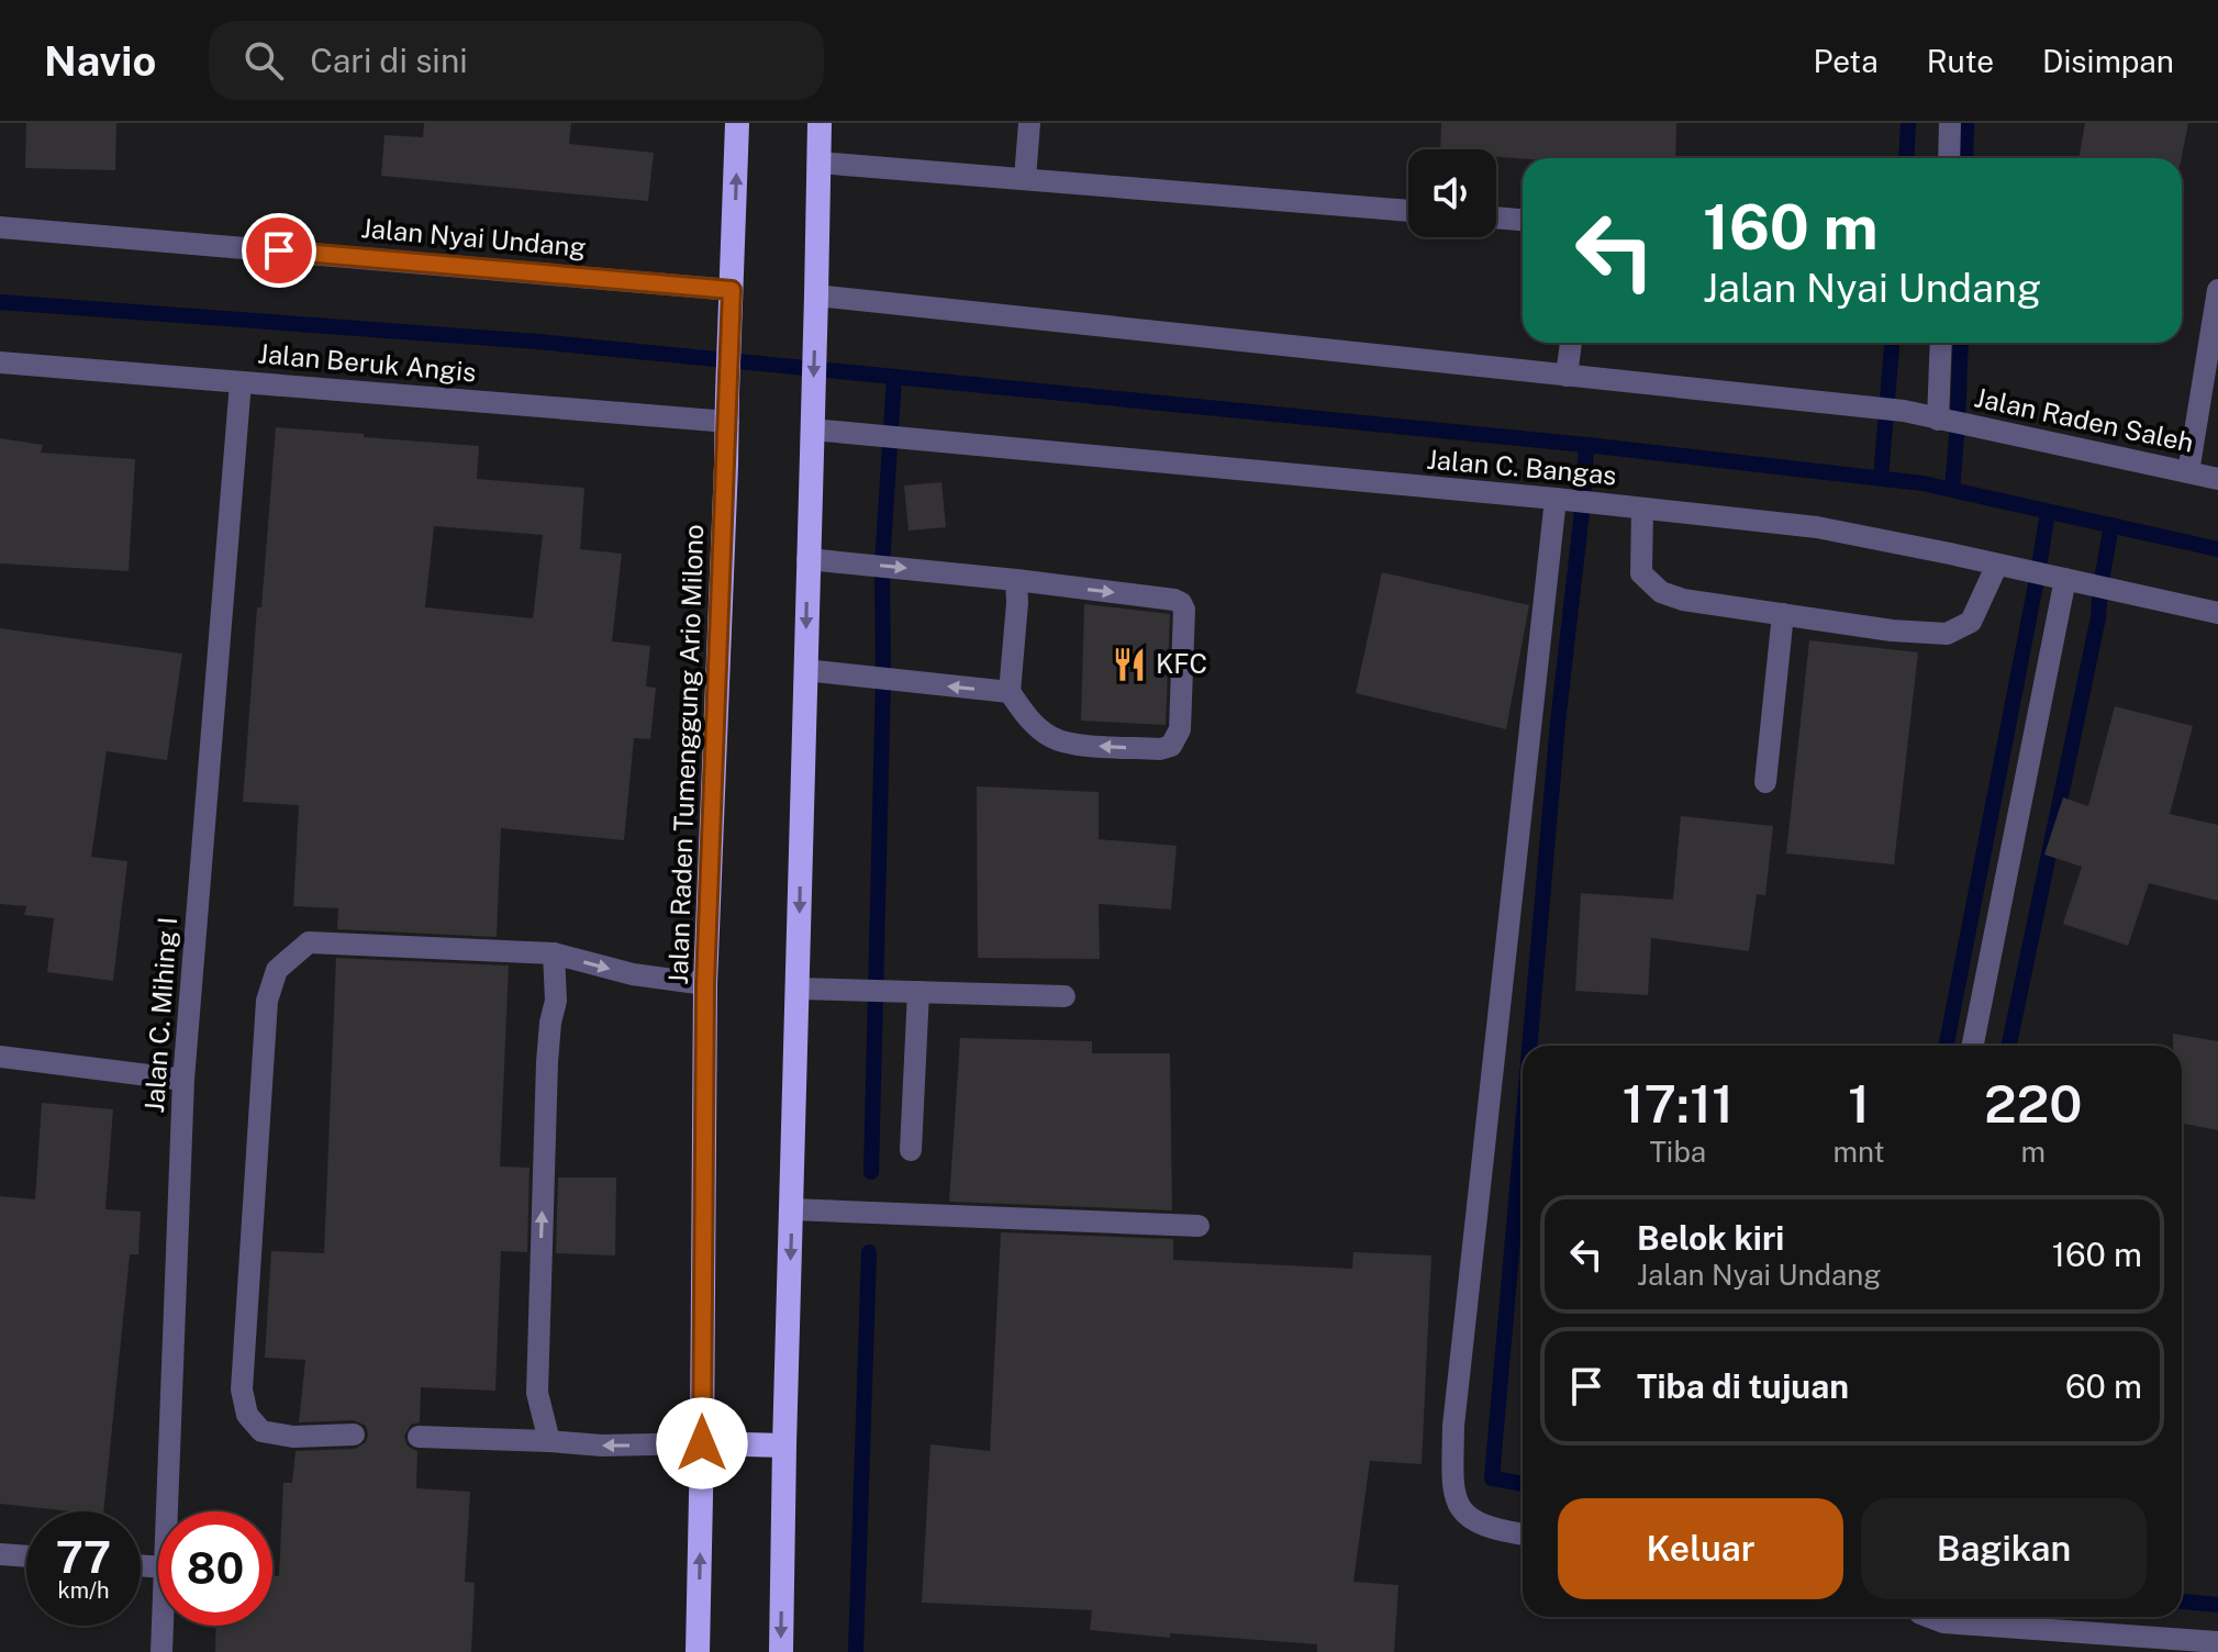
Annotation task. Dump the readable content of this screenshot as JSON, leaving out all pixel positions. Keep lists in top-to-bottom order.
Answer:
{
  "streets": {
    "highway": ["Jalan Raden Tumenggung Ario Milono"],
    "street": [
      "Jalan Nyai Undang",
      "Jalan Beruk Angis",
      "Jalan Raden Saleh",
      "Jalan C. Bangas",
      "Jalan C. Mihing I"
    ]
  },
  "crossings": [
    ["Jalan Nyai Undang", "Jalan Raden Tumenggung Ario Milono"],
    ["Jalan Beruk Angis", "Jalan Raden Tumenggung Ario Milono"],
    ["Jalan Beruk Angis", "Jalan C. Mihing I"]
  ],
  "places": {
    "restaurant": ["KFC"]
  },
  "page": {
    "header": "Navio",
    "search": "Cari di sini",
    "nav": ["Peta", "Rute", "Disimpan"],
    "turn": ["160 m", "Jalan Nyai Undang"],
    "eta": [
      "17:11",
      "Tiba",
      "1",
      "mnt",
      "220",
      "m"
    ],
    "list": [
      {
        "name": "Belok kiri",
        "note": "Jalan Nyai Undang",
        "value": "160 m"
      },
      {
        "name": "Tiba di tujuan",
        "value": "60 m"
      }
    ],
    "buttons": ["Keluar", "Bagikan"],
    "speed": "77 km/h",
    "limit": "80"
  }
}
